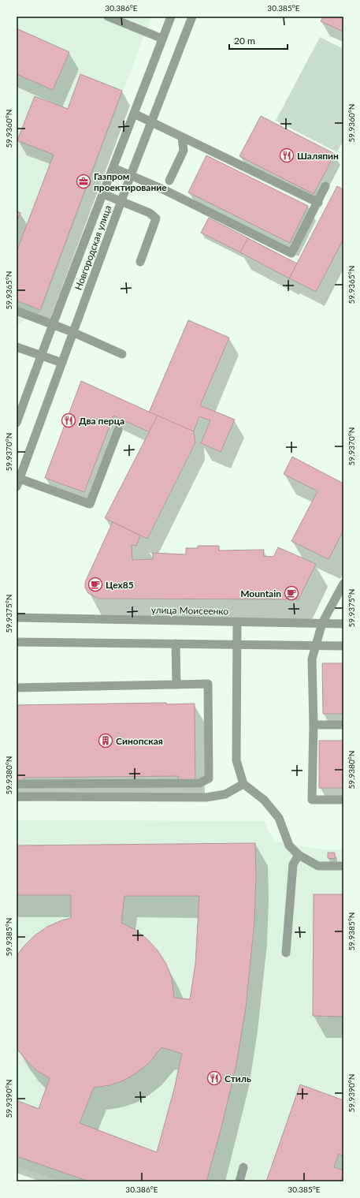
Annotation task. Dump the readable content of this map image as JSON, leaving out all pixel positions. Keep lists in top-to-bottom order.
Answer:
{
  "streets": {
    "street": ["Новгородская улица", "улица Моисеенко"]
  },
  "places": {
    "restaurant": ["Шаляпин", "Два перца", "Стиль"],
    "office": ["Газпром проектирование"],
    "cafe": ["Цех85", "Mountain"],
    "building": ["Синопская"]
  },
  "scale_bar": "20 m",
  "coordinates": [
    "30.386°E",
    "30.385°E",
    "59.9360°N",
    "59.9365°N",
    "59.9370°N",
    "59.9375°N",
    "59.9380°N",
    "59.9385°N",
    "59.9390°N"
  ]
}
